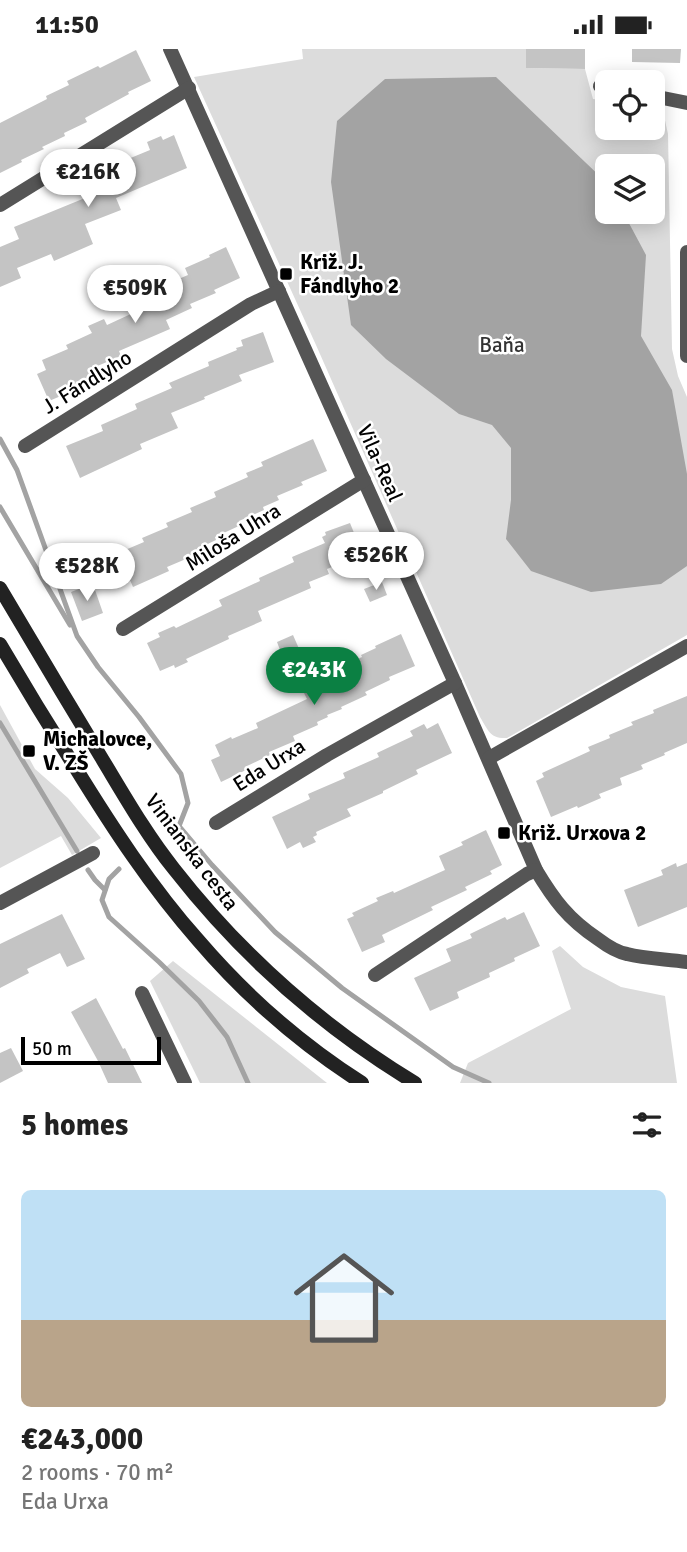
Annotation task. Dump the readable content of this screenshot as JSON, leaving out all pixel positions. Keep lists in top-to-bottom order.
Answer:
{
  "streets": {
    "main road": ["Vinianska cesta"],
    "street": [
      "J. Fándlyho",
      "Vila-Real",
      "Miloša Uhra",
      "Eda Urxa"
    ]
  },
  "crossings": [
    ["J. Fándlyho", "Vila-Real"],
    ["Vila-Real", "Miloša Uhra"],
    ["Vila-Real", "Eda Urxa"]
  ],
  "parks": ["Baňa"],
  "places": {
    "transit": ["Križ. J. Fándlyho 2", "Michalovce, V. ZŠ", "Križ. Urxova 2"]
  },
  "scale_bar": "50 m",
  "page": {
    "status": "11:50",
    "price": [
      "€216K",
      "€509K",
      "€526K",
      "€528K",
      "€243K"
    ],
    "scale": "50 m",
    "heading": "5 homes",
    "list": [
      {
        "name": "€243,000",
        "note": "2 rooms · 70 m² · Eda Urxa"
      }
    ]
  }
}
